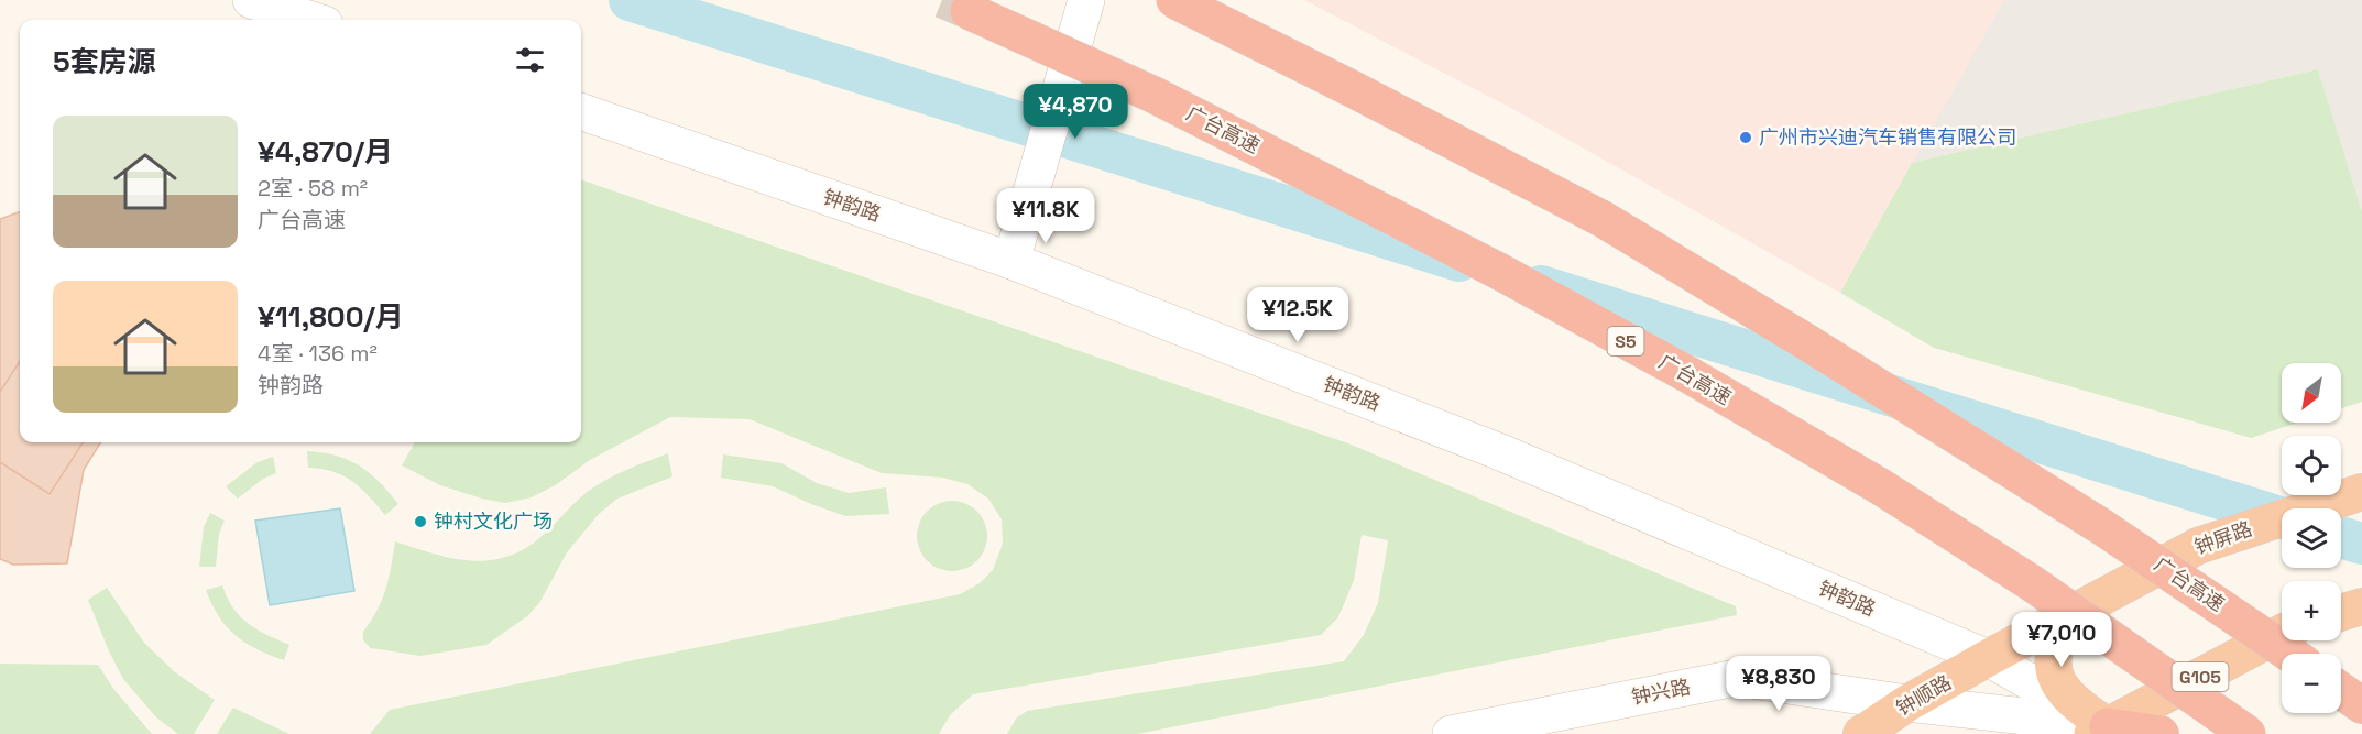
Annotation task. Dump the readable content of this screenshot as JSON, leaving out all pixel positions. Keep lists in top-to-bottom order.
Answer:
{
  "streets": {
    "highway": [
      "广台高速",
      "S5",
      "钟屏路",
      "G105",
      "钟顺路"
    ],
    "main road": ["钟韵路", "钟兴路"]
  },
  "crossings": [
    ["钟韵路", "钟屏路"],
    ["钟韵路", "G105"],
    ["钟韵路", "钟兴路"],
    ["钟韵路", "钟顺路"],
    ["钟屏路", "钟顺路"],
    ["G105", "钟兴路"],
    ["钟兴路", "钟顺路"]
  ],
  "places": ["广州市兴迪汽车销售有限公司", "钟村文化广场"],
  "north": "bottom left",
  "page": {
    "heading": "5套房源",
    "price": [
      "¥4,870",
      "¥11.8K",
      "¥12.5K",
      "¥7,010",
      "¥8,830"
    ],
    "list": [
      {
        "name": "¥4,870/月",
        "note": "2室 · 58 m² · 广台高速"
      },
      {
        "name": "¥11,800/月",
        "note": "4室 · 136 m² · 钟韵路"
      }
    ],
    "map_buttons": ["+", "−"]
  }
}
